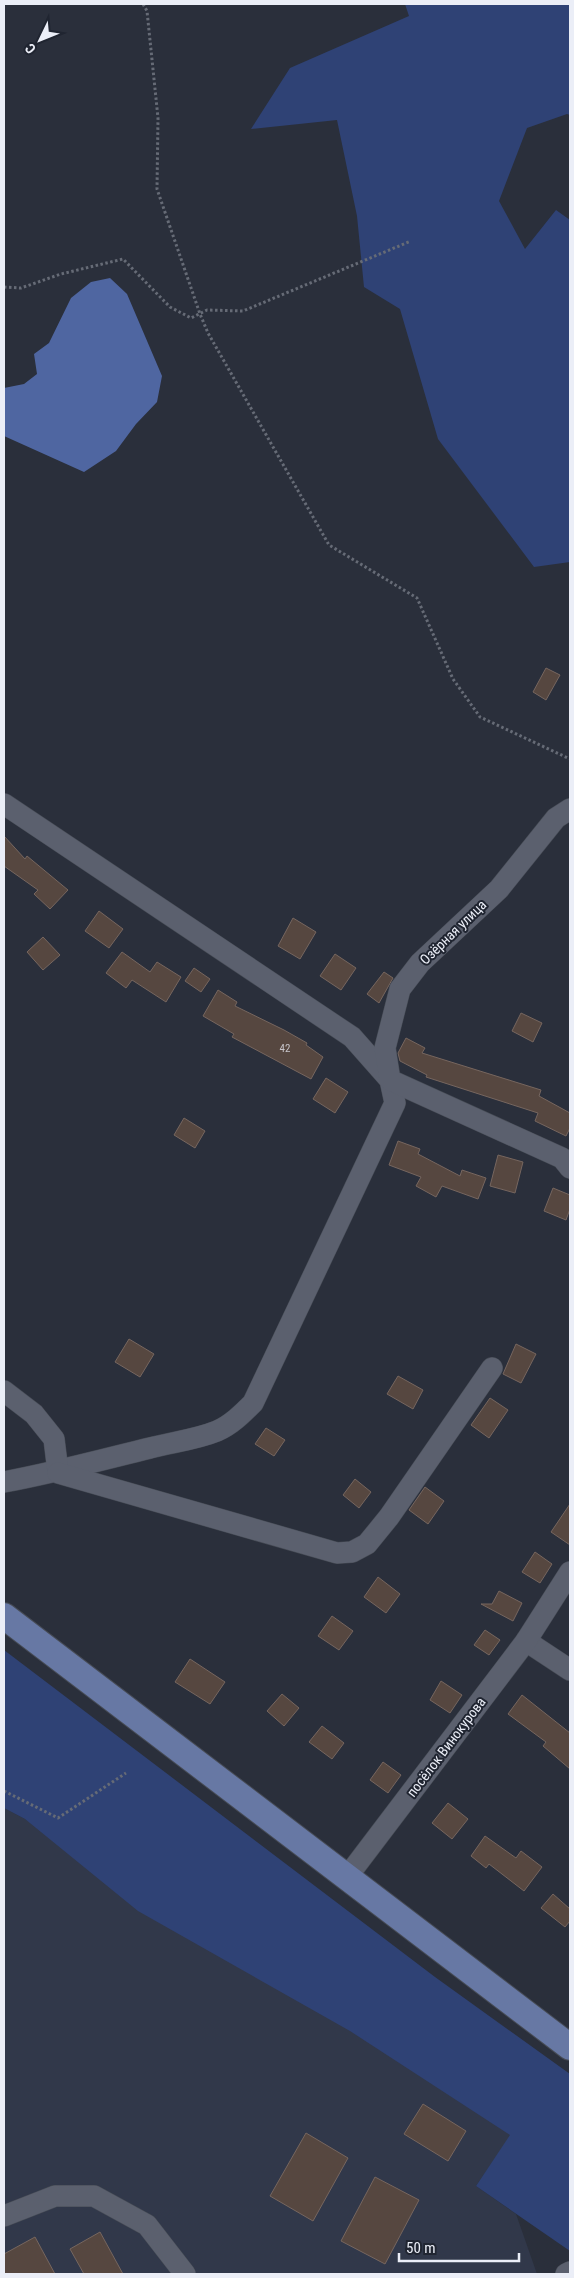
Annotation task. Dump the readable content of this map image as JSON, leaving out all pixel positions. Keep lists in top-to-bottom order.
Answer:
{
  "streets": {
    "street": ["Озёрная улица", "посёлок Винокурова"]
  },
  "house_numbers": ["42"],
  "scale_bar": "50 m",
  "north": "bottom left"
}
